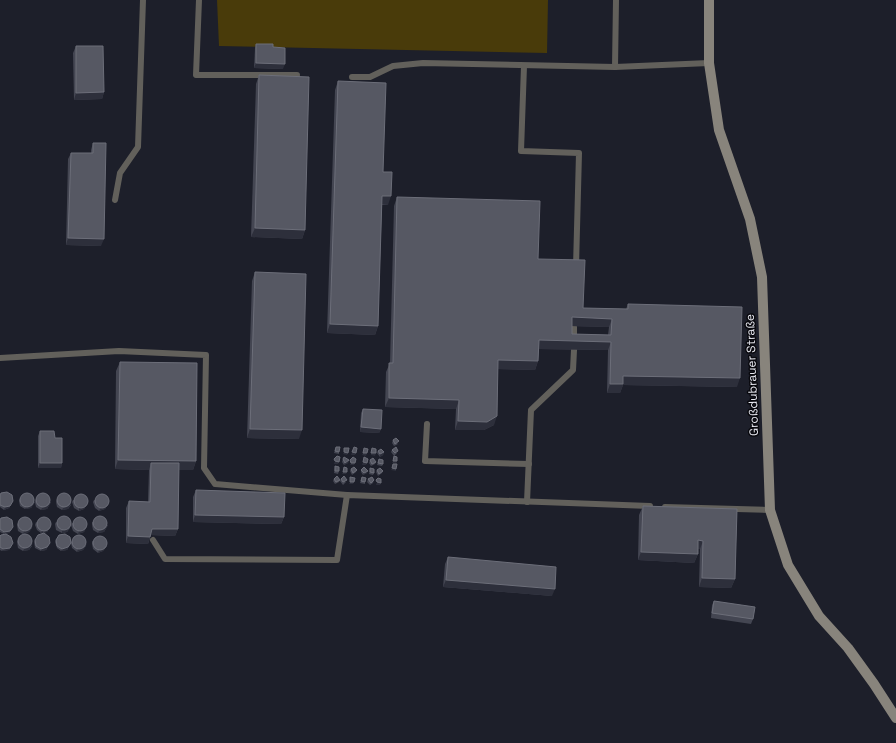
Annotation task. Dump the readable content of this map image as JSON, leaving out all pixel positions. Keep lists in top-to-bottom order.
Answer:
{
  "streets": {
    "main road": ["Großdubrauer Straße"]
  }
}
